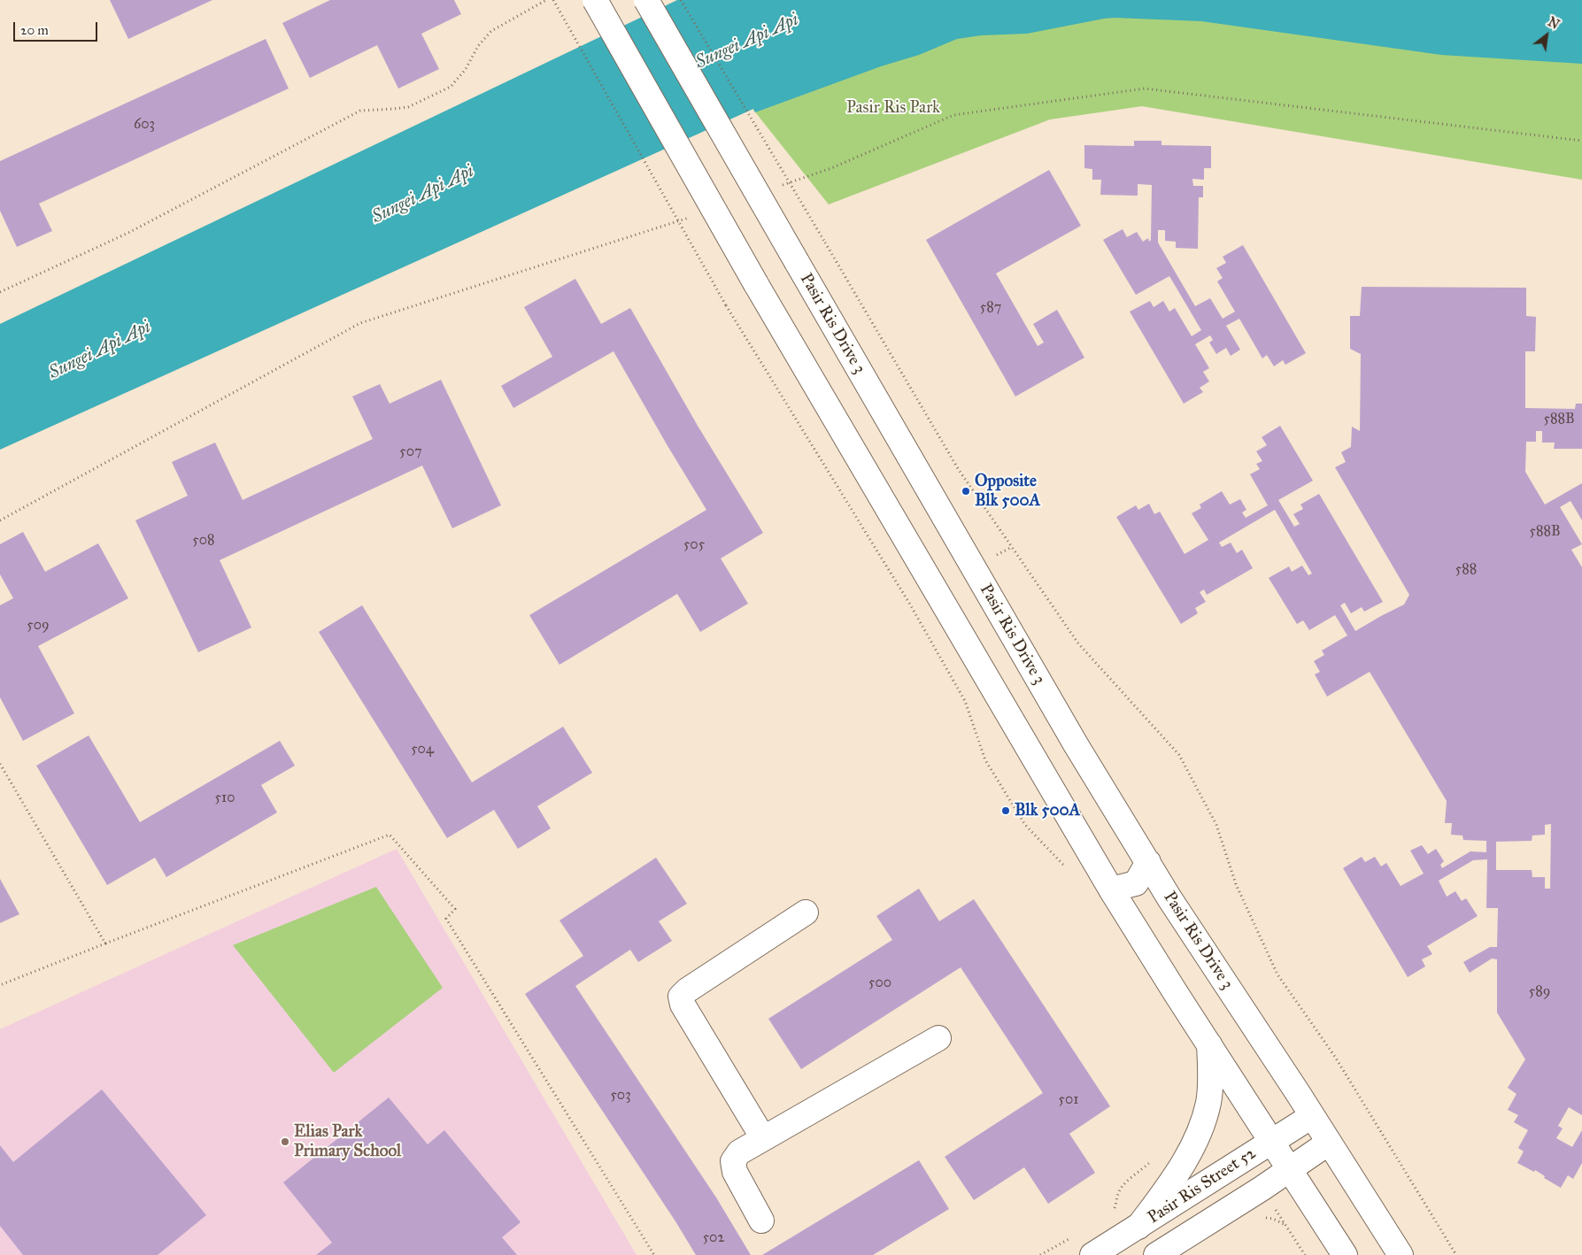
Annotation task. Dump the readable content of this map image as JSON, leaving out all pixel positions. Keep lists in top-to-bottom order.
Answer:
{
  "streets": {
    "main road": ["Pasir Ris Drive 3", "Pasir Ris Street 52"]
  },
  "crossings": [
    ["Pasir Ris Drive 3", "Pasir Ris Street 52"]
  ],
  "water": ["Sungei Api Api"],
  "parks": ["Pasir Ris Park"],
  "places": ["Opposite Blk 500A", "Blk 500A", "Elias Park Primary School"],
  "house_numbers": [
    "603",
    "587",
    "588B",
    "507",
    "588B",
    "508",
    "505",
    "588",
    "509",
    "504",
    "510",
    "500",
    "589",
    "503",
    "501",
    "502"
  ],
  "scale_bar": "20 m",
  "north": "top right"
}
